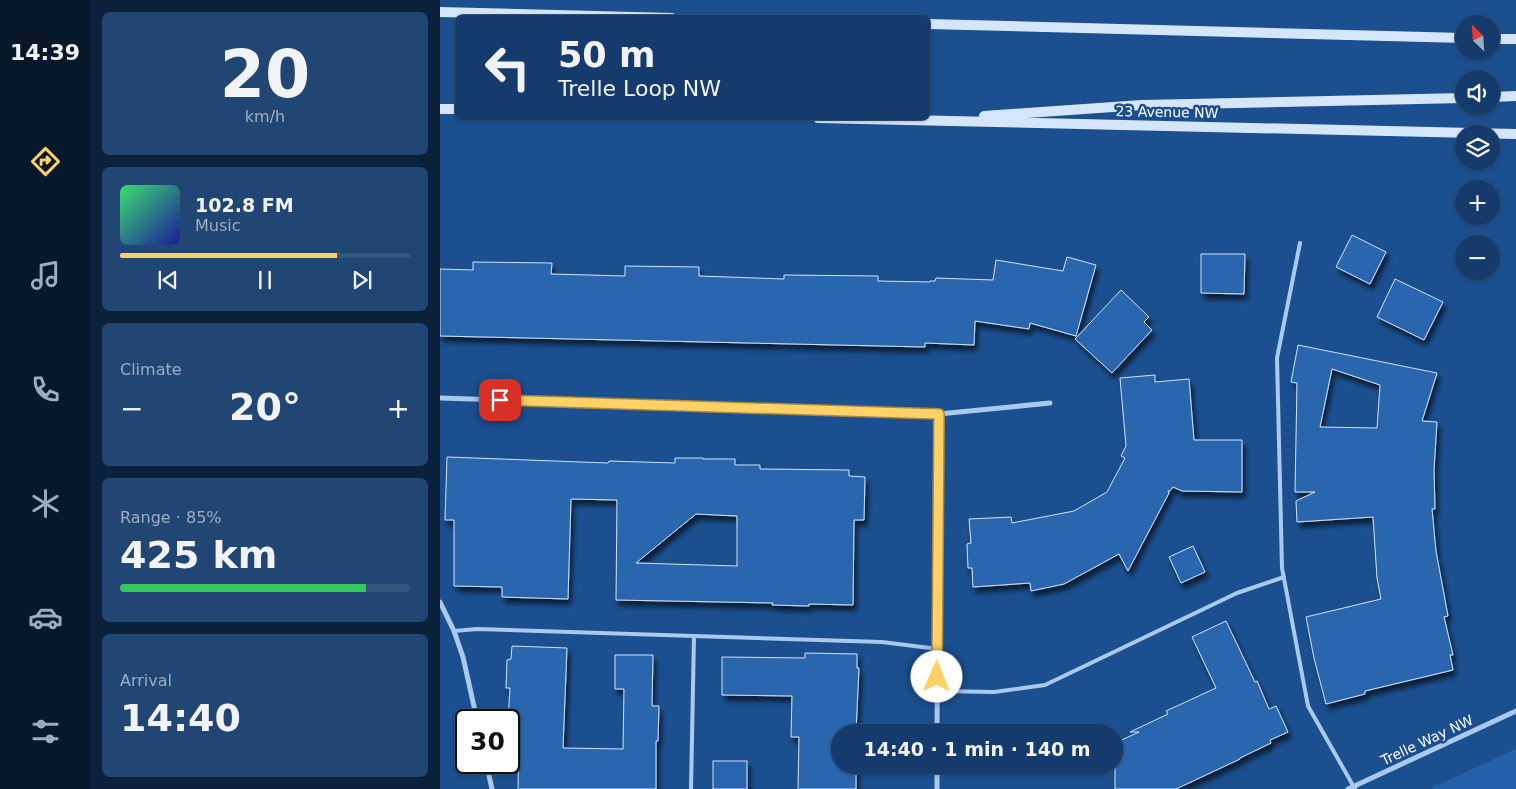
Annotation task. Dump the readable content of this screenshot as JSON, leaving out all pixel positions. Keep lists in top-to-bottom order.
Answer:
{
  "streets": {
    "main road": ["23 Avenue NW"],
    "street": ["Trelle Way NW"]
  },
  "north": "top left",
  "page": {
    "tabs": "14:39",
    "tile": [
      ["20", "km/h"],
      "Climate",
      ["Range · 85%", "425 km"],
      ["Arrival", "14:40"]
    ],
    "map_buttons": ["+", "−"],
    "turn": ["50 m", "Trelle Loop NW"],
    "song": ["102.8 FM", "Music"],
    "heat": ["−", "20°", "+"],
    "limit": "30",
    "trip": "14:40 · 1 min · 140 m"
  }
}
